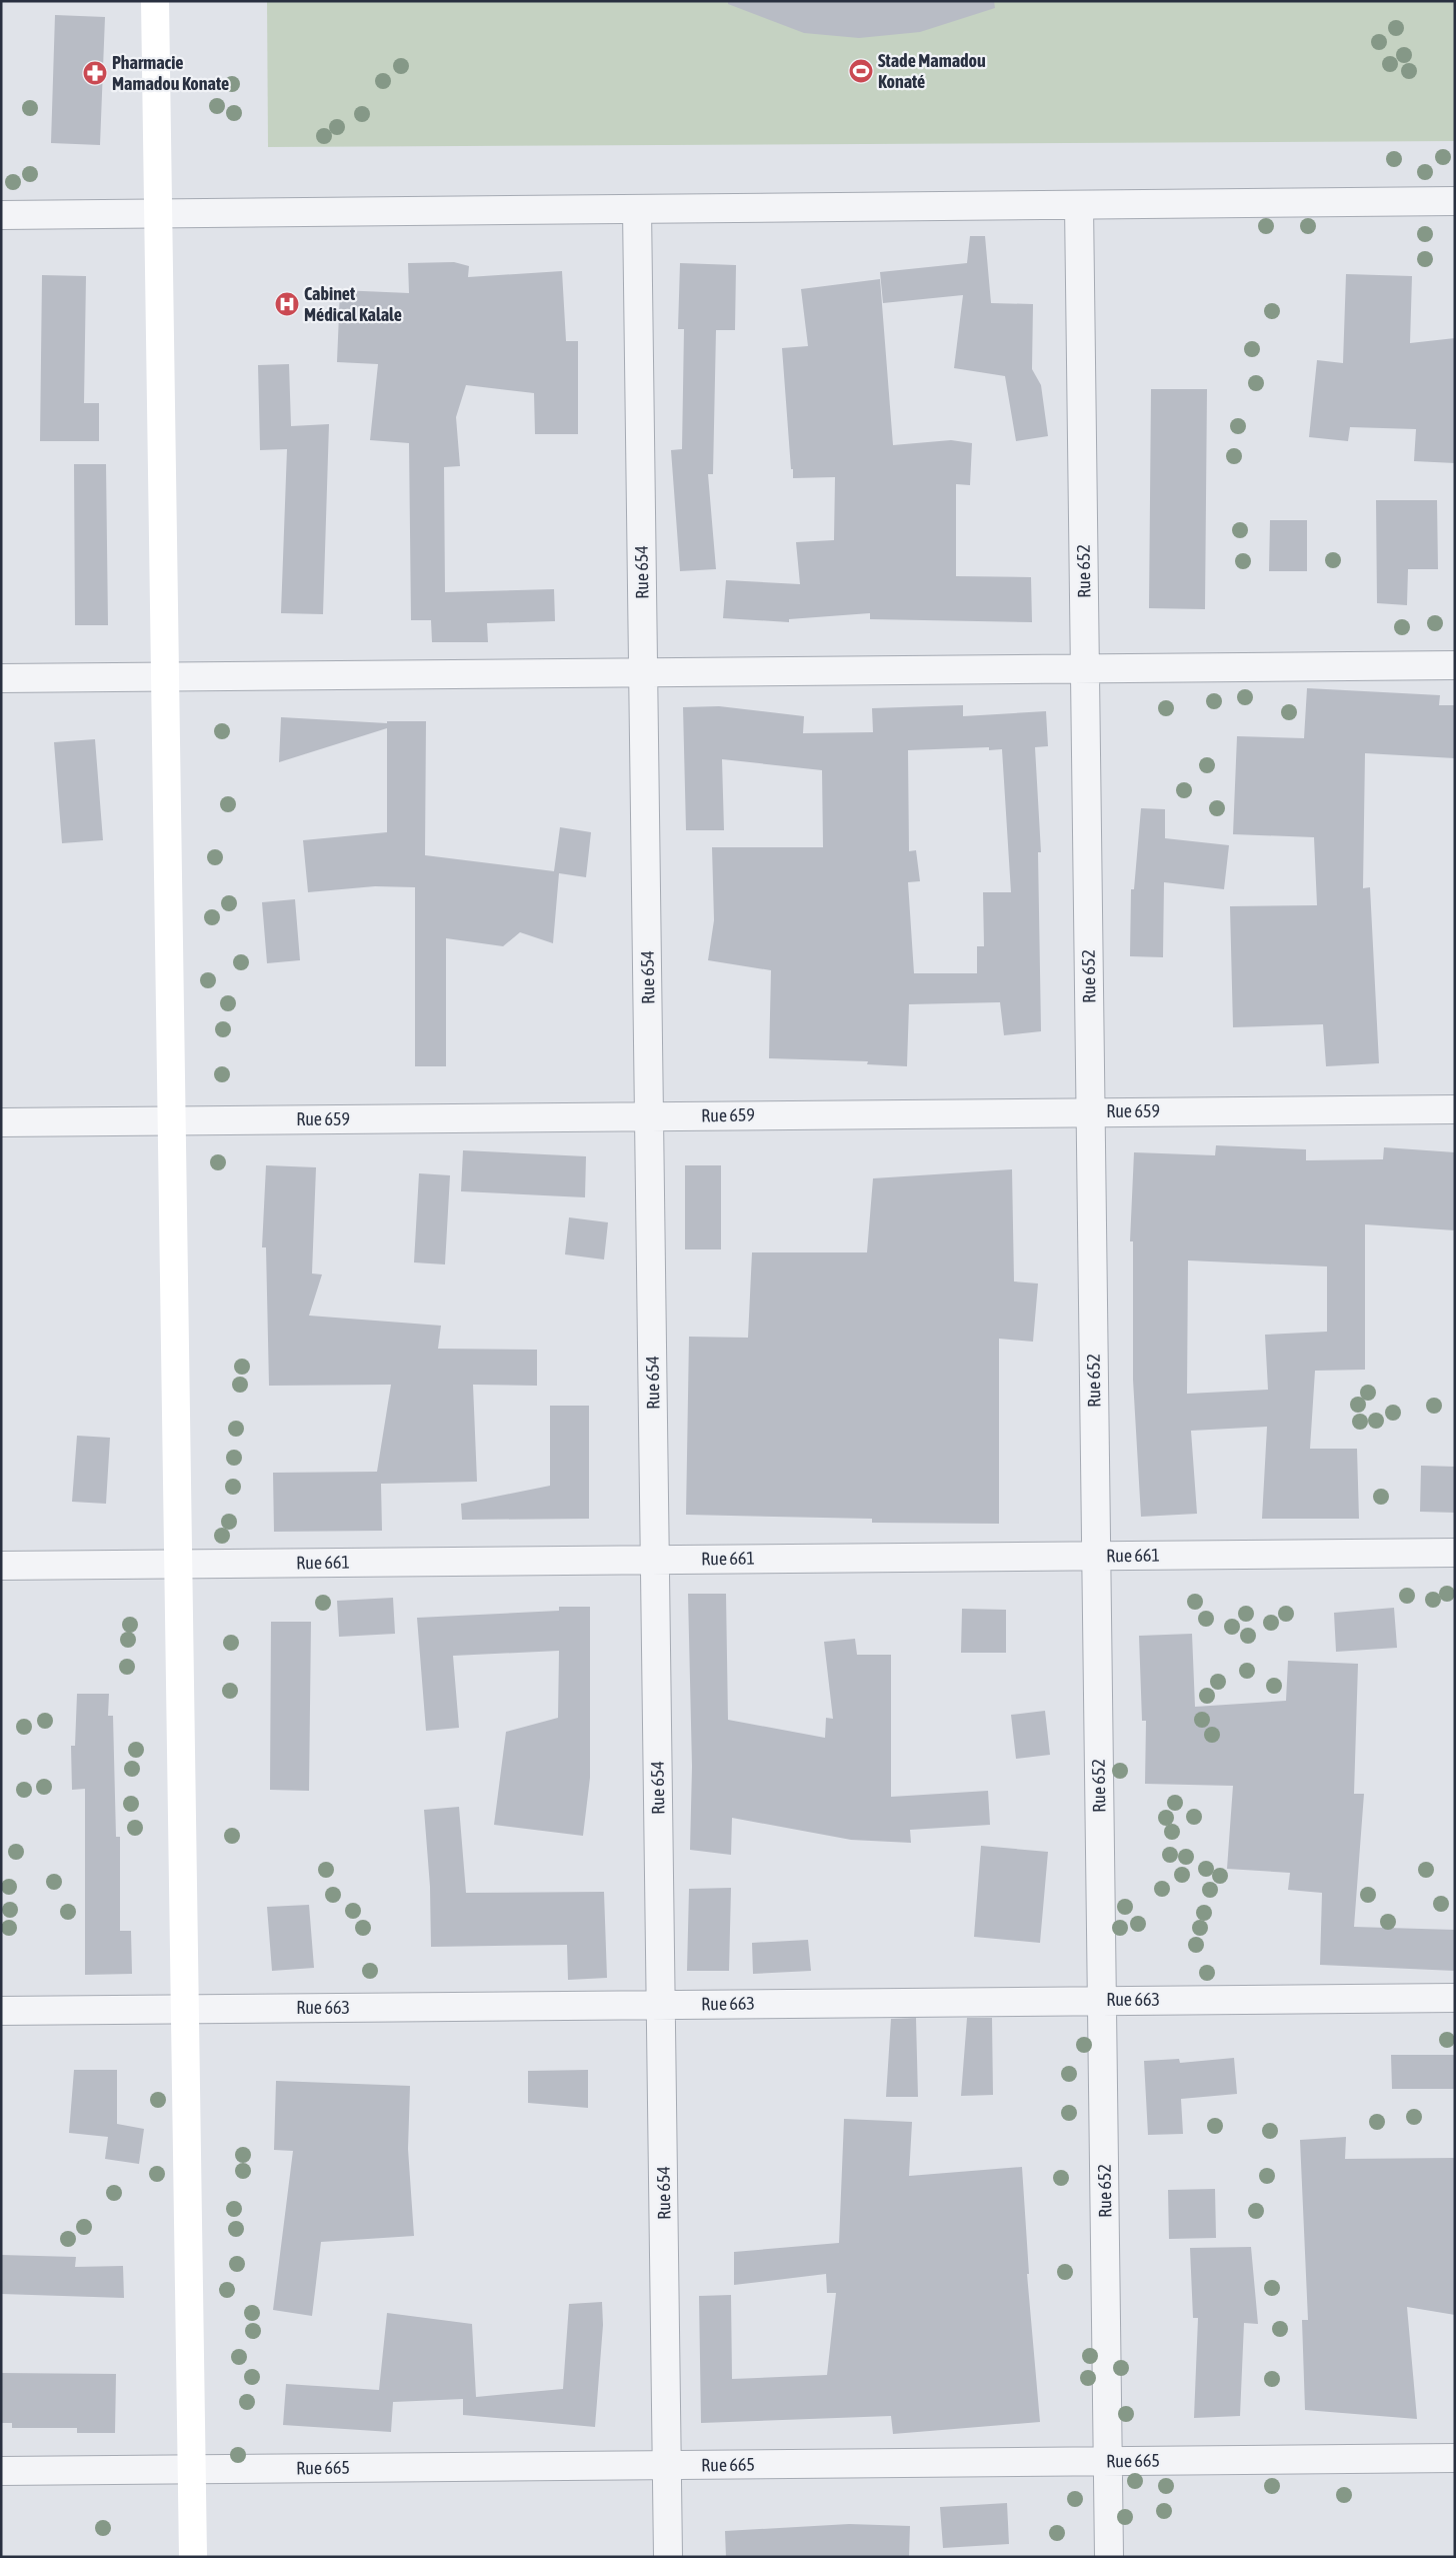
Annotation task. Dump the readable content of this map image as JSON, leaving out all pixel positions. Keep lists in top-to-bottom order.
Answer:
{
  "streets": {
    "street": [
      "Rue 652",
      "Rue 654",
      "Rue 659",
      "Rue 661",
      "Rue 663",
      "Rue 665"
    ]
  },
  "crossings": [
    ["Rue 652", "Rue 659"],
    ["Rue 652", "Rue 661"],
    ["Rue 652", "Rue 663"],
    ["Rue 652", "Rue 665"],
    ["Rue 654", "Rue 659"],
    ["Rue 654", "Rue 661"],
    ["Rue 654", "Rue 663"],
    ["Rue 654", "Rue 665"]
  ],
  "places": {
    "sports": ["Stade Mamadou Konaté"],
    "pharmacy": ["Pharmacie Mamadou Konate"],
    "hospital": ["Cabinet Médical Kalale"]
  }
}
